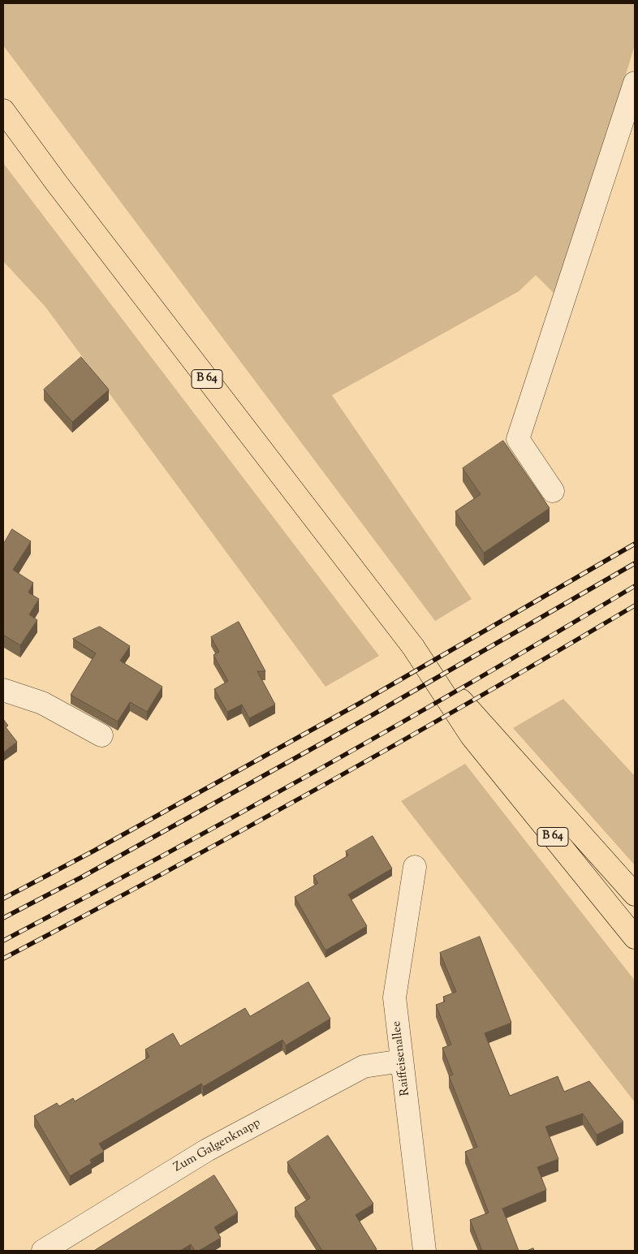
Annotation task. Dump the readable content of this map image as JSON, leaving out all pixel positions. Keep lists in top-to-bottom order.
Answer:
{
  "streets": {
    "main road": ["B 64"],
    "street": ["Raiffeisenallee", "Zum Galgenknapp"]
  },
  "crossings": [
    ["Raiffeisenallee", "Zum Galgenknapp"]
  ]
}
